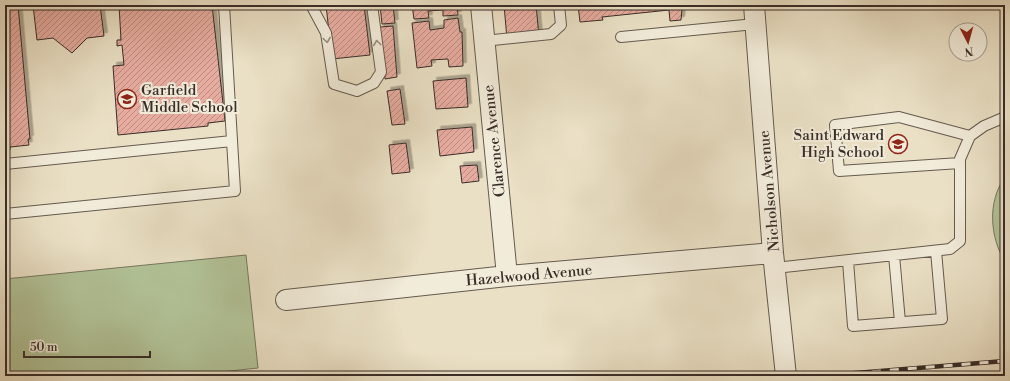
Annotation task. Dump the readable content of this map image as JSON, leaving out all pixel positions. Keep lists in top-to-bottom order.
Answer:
{
  "streets": {
    "street": ["Clarence Avenue", "Nicholson Avenue", "Hazelwood Avenue"]
  },
  "crossings": [
    ["Clarence Avenue", "Hazelwood Avenue"],
    ["Nicholson Avenue", "Hazelwood Avenue"]
  ],
  "places": {
    "school or university": ["Garfield Middle School", "Saint Edward High School"]
  },
  "scale_bar": "50 m",
  "north": "bottom"
}
